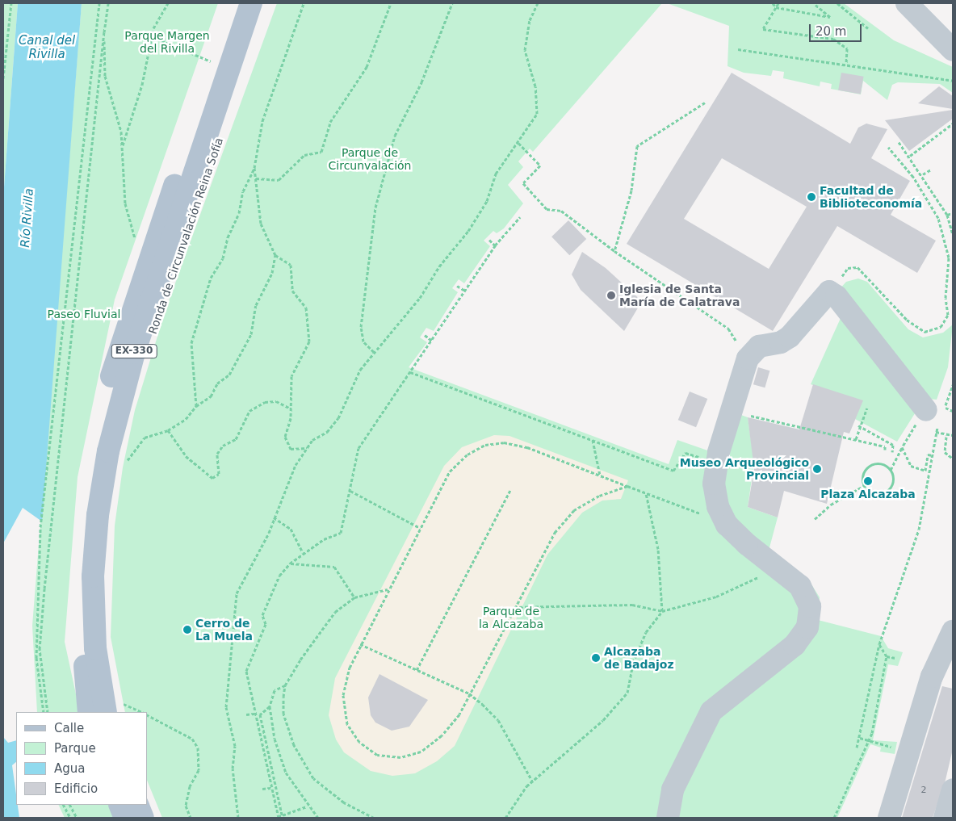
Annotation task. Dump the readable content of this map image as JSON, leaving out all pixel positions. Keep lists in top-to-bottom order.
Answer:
{
  "streets": {
    "main road": ["Ronda de Circunvalación Reina Sofía", "EX-330"]
  },
  "water": ["Canal del Rivilla", "Río Rivilla"],
  "parks": [
    "Parque Margen del Rivilla",
    "Parque de Circunvalación",
    "Paseo Fluvial",
    "Parque de la Alcazaba"
  ],
  "places": [
    "Facultad de Biblioteconomía",
    "Iglesia de Santa María de Calatrava",
    "Museo Arqueológico Provincial",
    "Plaza Alcazaba",
    "Cerro de La Muela",
    "Alcazaba de Badajoz"
  ],
  "house_numbers": ["2"],
  "legend": [
    "Calle",
    "Parque",
    "Agua",
    "Edificio"
  ],
  "scale_bar": "20 m"
}
